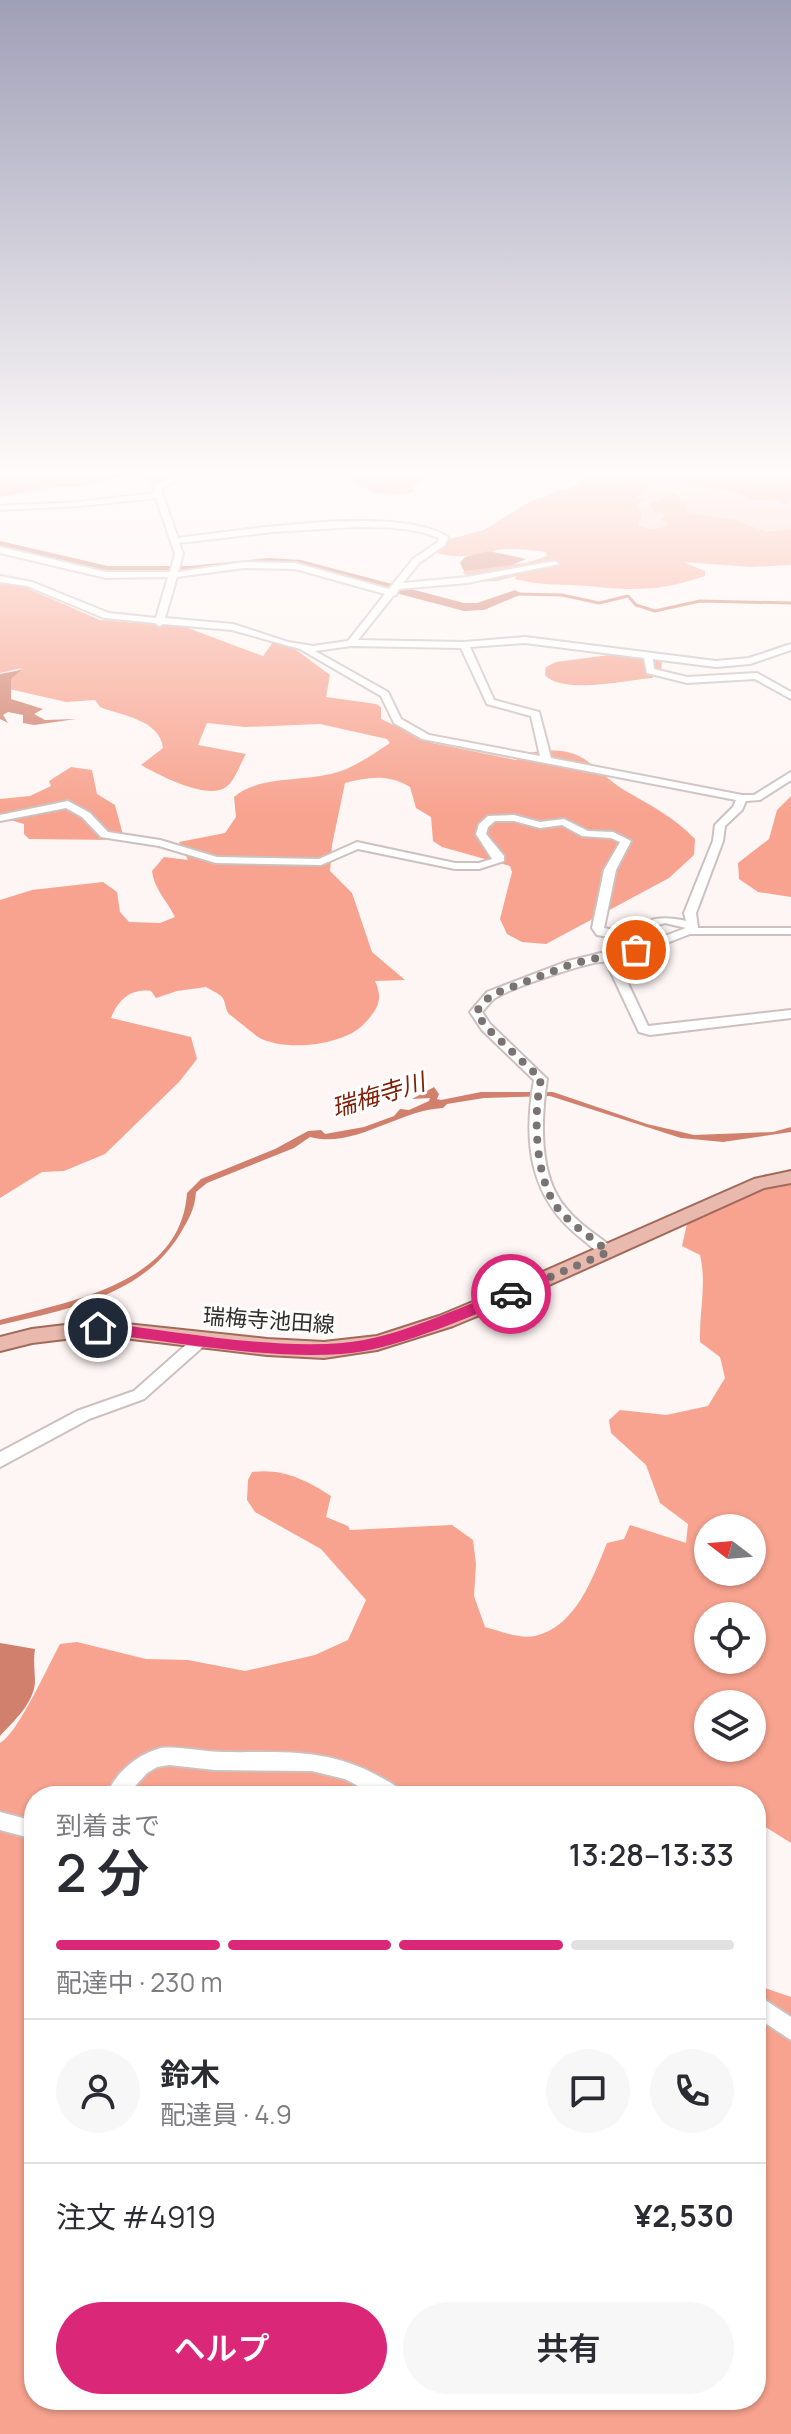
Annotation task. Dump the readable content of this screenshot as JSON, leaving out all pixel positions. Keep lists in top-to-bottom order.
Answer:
{
  "streets": {
    "main road": ["瑞梅寺池田線"]
  },
  "water": ["瑞梅寺川"],
  "north": "left",
  "page": {
    "heading": ["2 分", "到着まで", "13:28–13:33"],
    "panel": [
      "鈴木",
      "配達員 · 4.9",
      "注文 #4919",
      "¥2,530"
    ],
    "bar": "配達中 · 230 m",
    "buttons": ["ヘルプ", "共有"]
  }
}
